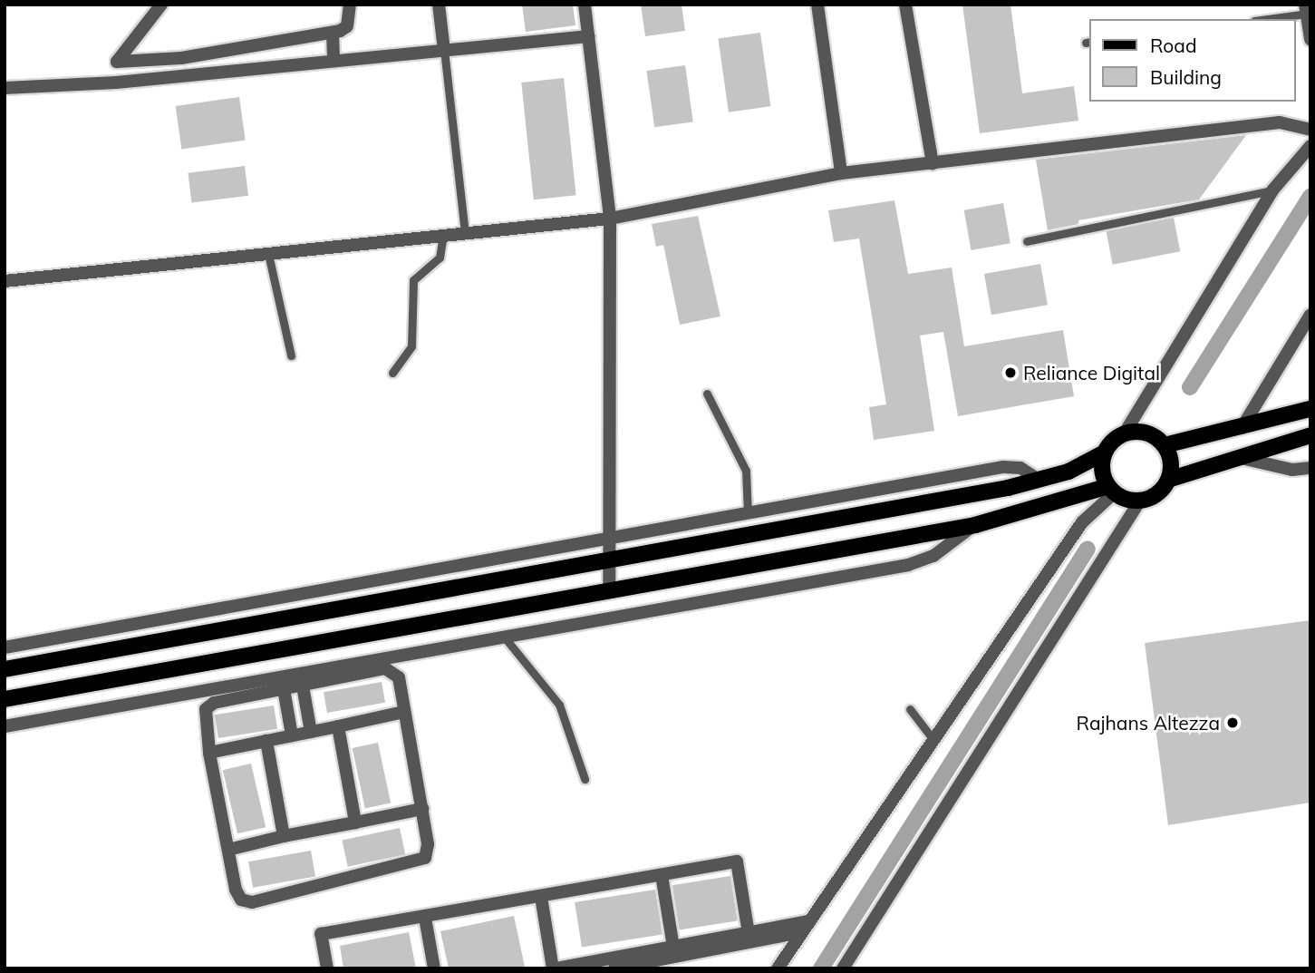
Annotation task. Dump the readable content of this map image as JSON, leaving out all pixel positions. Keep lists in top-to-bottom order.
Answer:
{
  "places": ["Reliance Digital", "Rajhans Altezza"],
  "legend": ["Road", "Building"]
}
